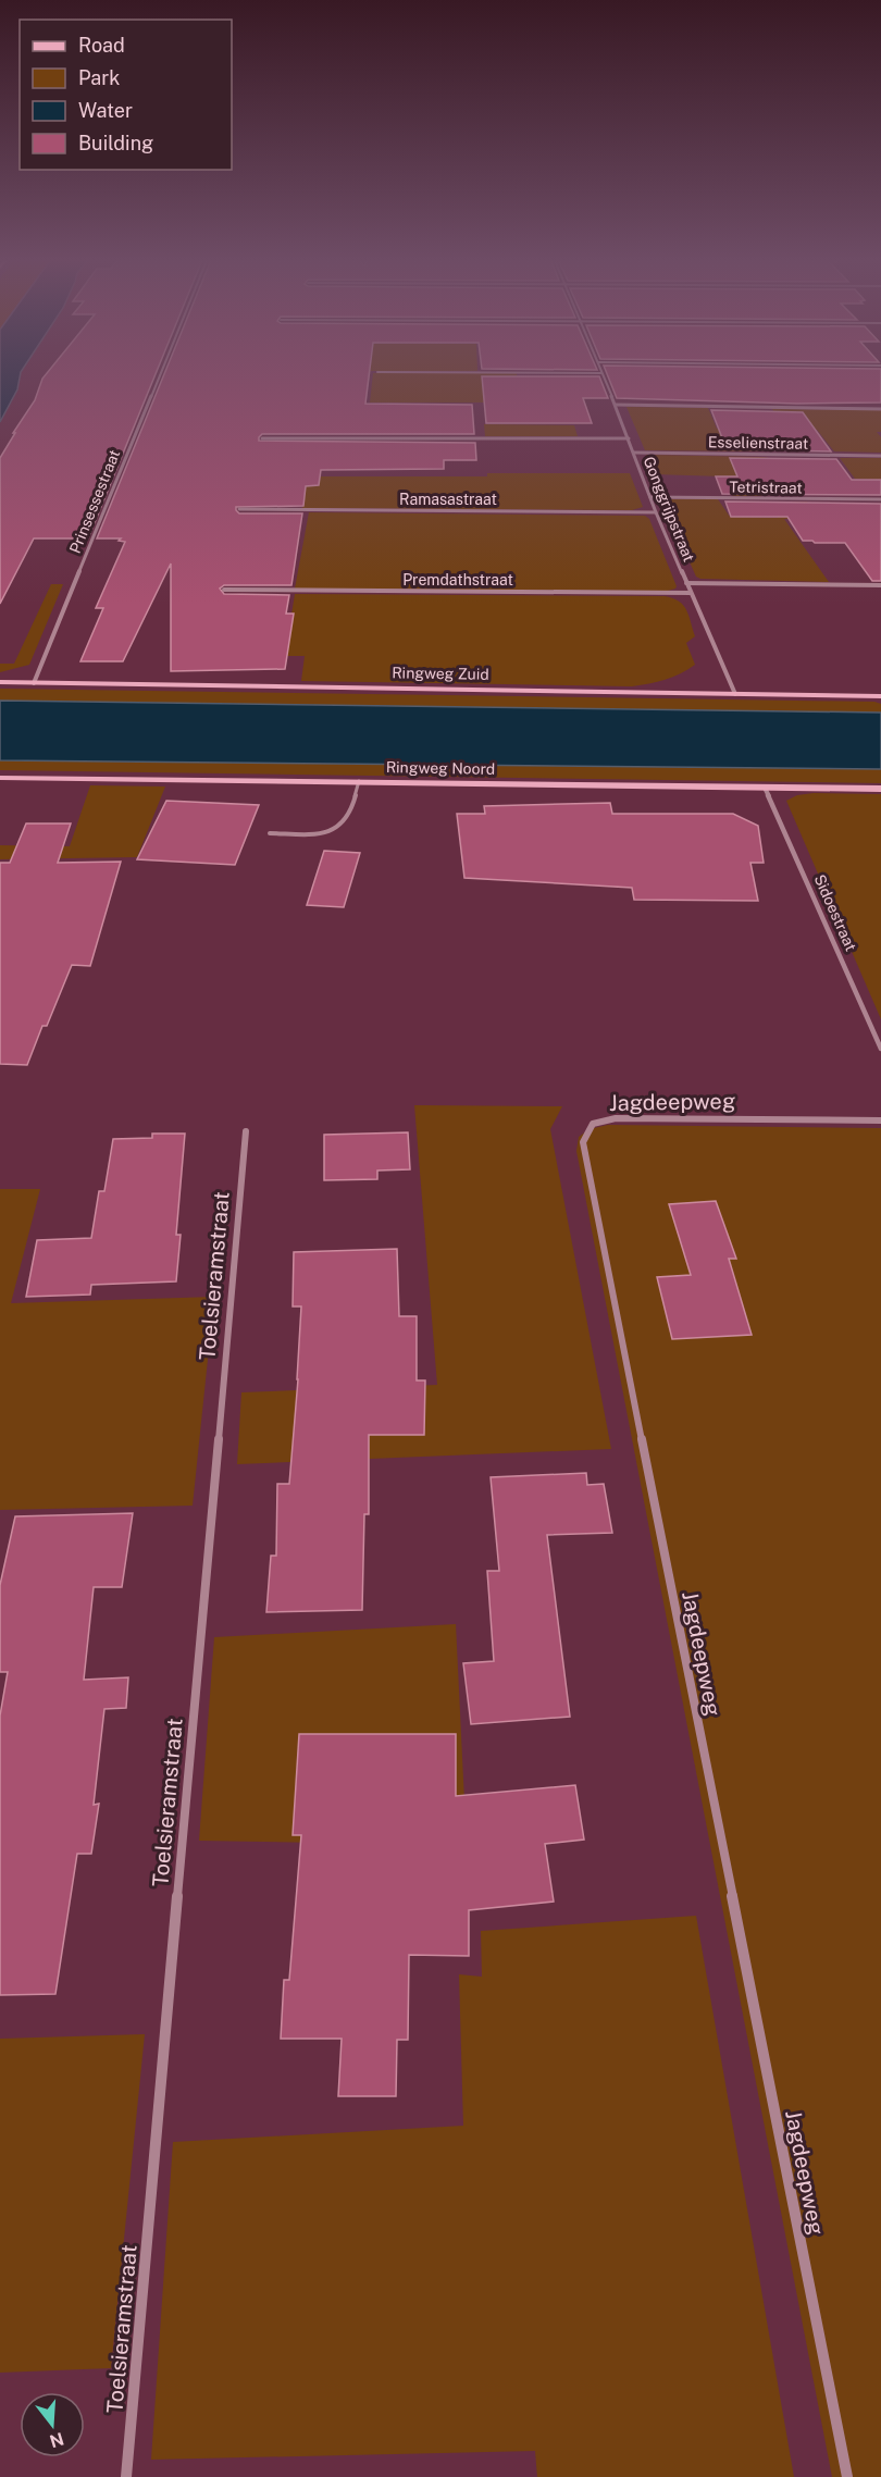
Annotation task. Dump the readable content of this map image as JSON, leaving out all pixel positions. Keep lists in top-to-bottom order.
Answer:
{
  "streets": {
    "street": [
      "Esselienstraat",
      "Tetristraat",
      "Ramasastraat",
      "Prinsessestraat",
      "Gonggrijpstraat",
      "Premdathstraat",
      "Ringweg Zuid",
      "Ringweg Noord",
      "Sidoestraat",
      "Jagdeepweg",
      "Toelsieramstraat"
    ]
  },
  "crossings": [
    ["Esselienstraat", "Gonggrijpstraat"],
    ["Tetristraat", "Gonggrijpstraat"],
    ["Ramasastraat", "Gonggrijpstraat"],
    ["Prinsessestraat", "Ringweg Zuid"],
    ["Gonggrijpstraat", "Premdathstraat"],
    ["Gonggrijpstraat", "Ringweg Zuid"],
    ["Ringweg Noord", "Sidoestraat"]
  ],
  "legend": [
    "Road",
    "Park",
    "Water",
    "Building"
  ],
  "north": "bottom"
}
